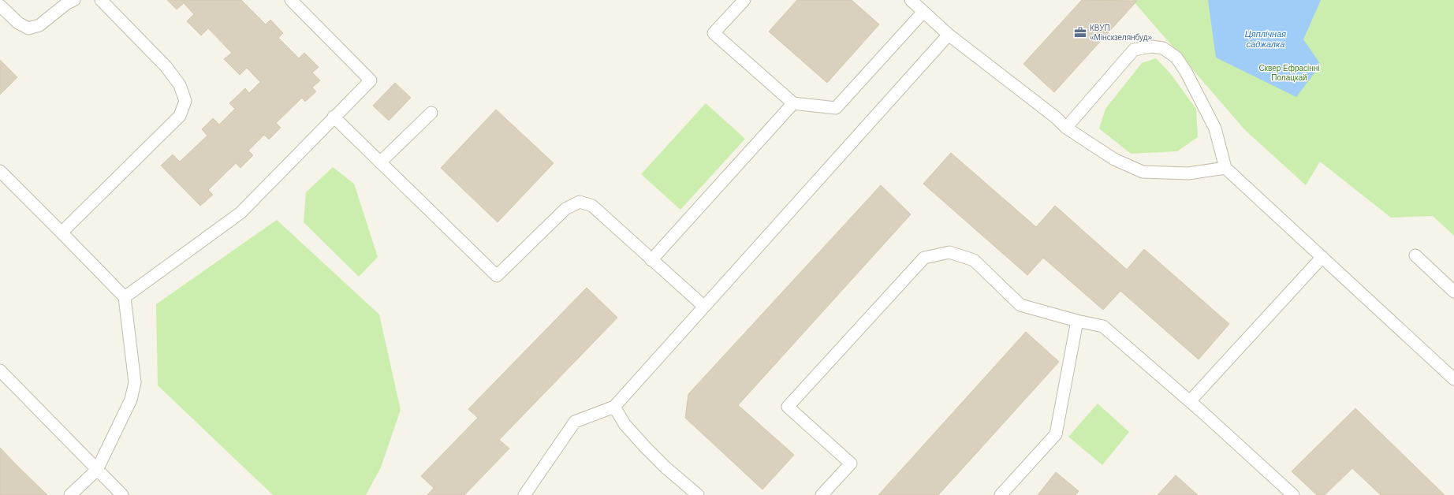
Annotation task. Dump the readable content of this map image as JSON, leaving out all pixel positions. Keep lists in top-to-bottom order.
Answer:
{
  "water": ["Цяплічная саджалка"],
  "parks": ["Сквер Ефрасінні Полацкай"],
  "places": {
    "office": ["КВУП «Мінскзелянбуд»"]
  }
}
